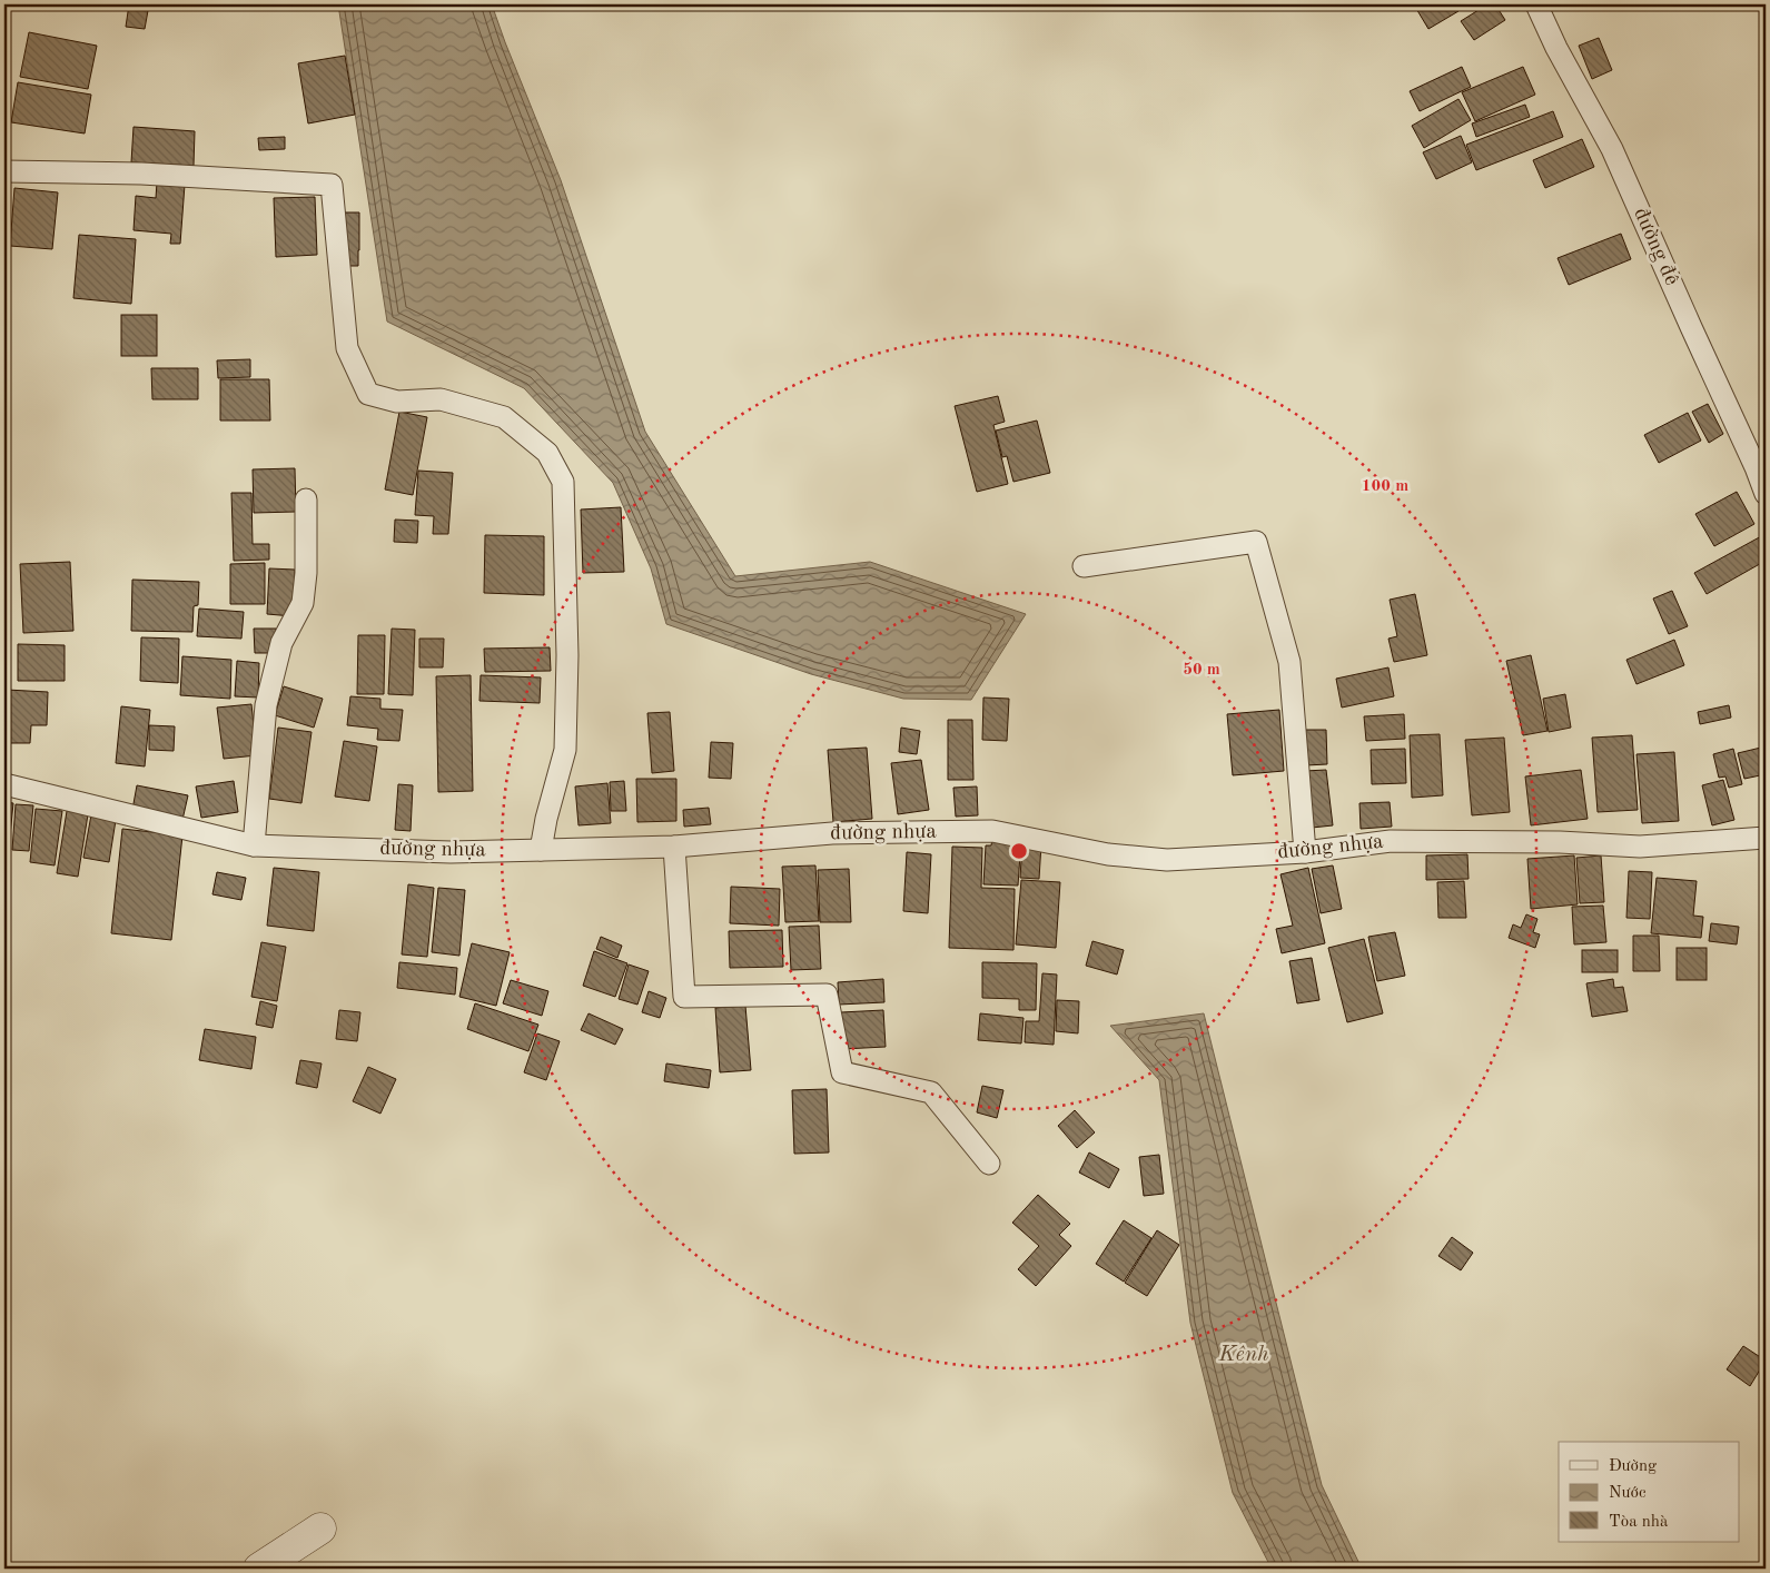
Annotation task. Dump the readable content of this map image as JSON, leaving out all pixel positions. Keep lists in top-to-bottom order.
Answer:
{
  "streets": {
    "lane": ["đường đê", "đường nhựa"]
  },
  "water": ["Kênh"],
  "legend": ["Đường", "Nước", "Tòa nhà"],
  "rings": ["100 m", "50 m"]
}
